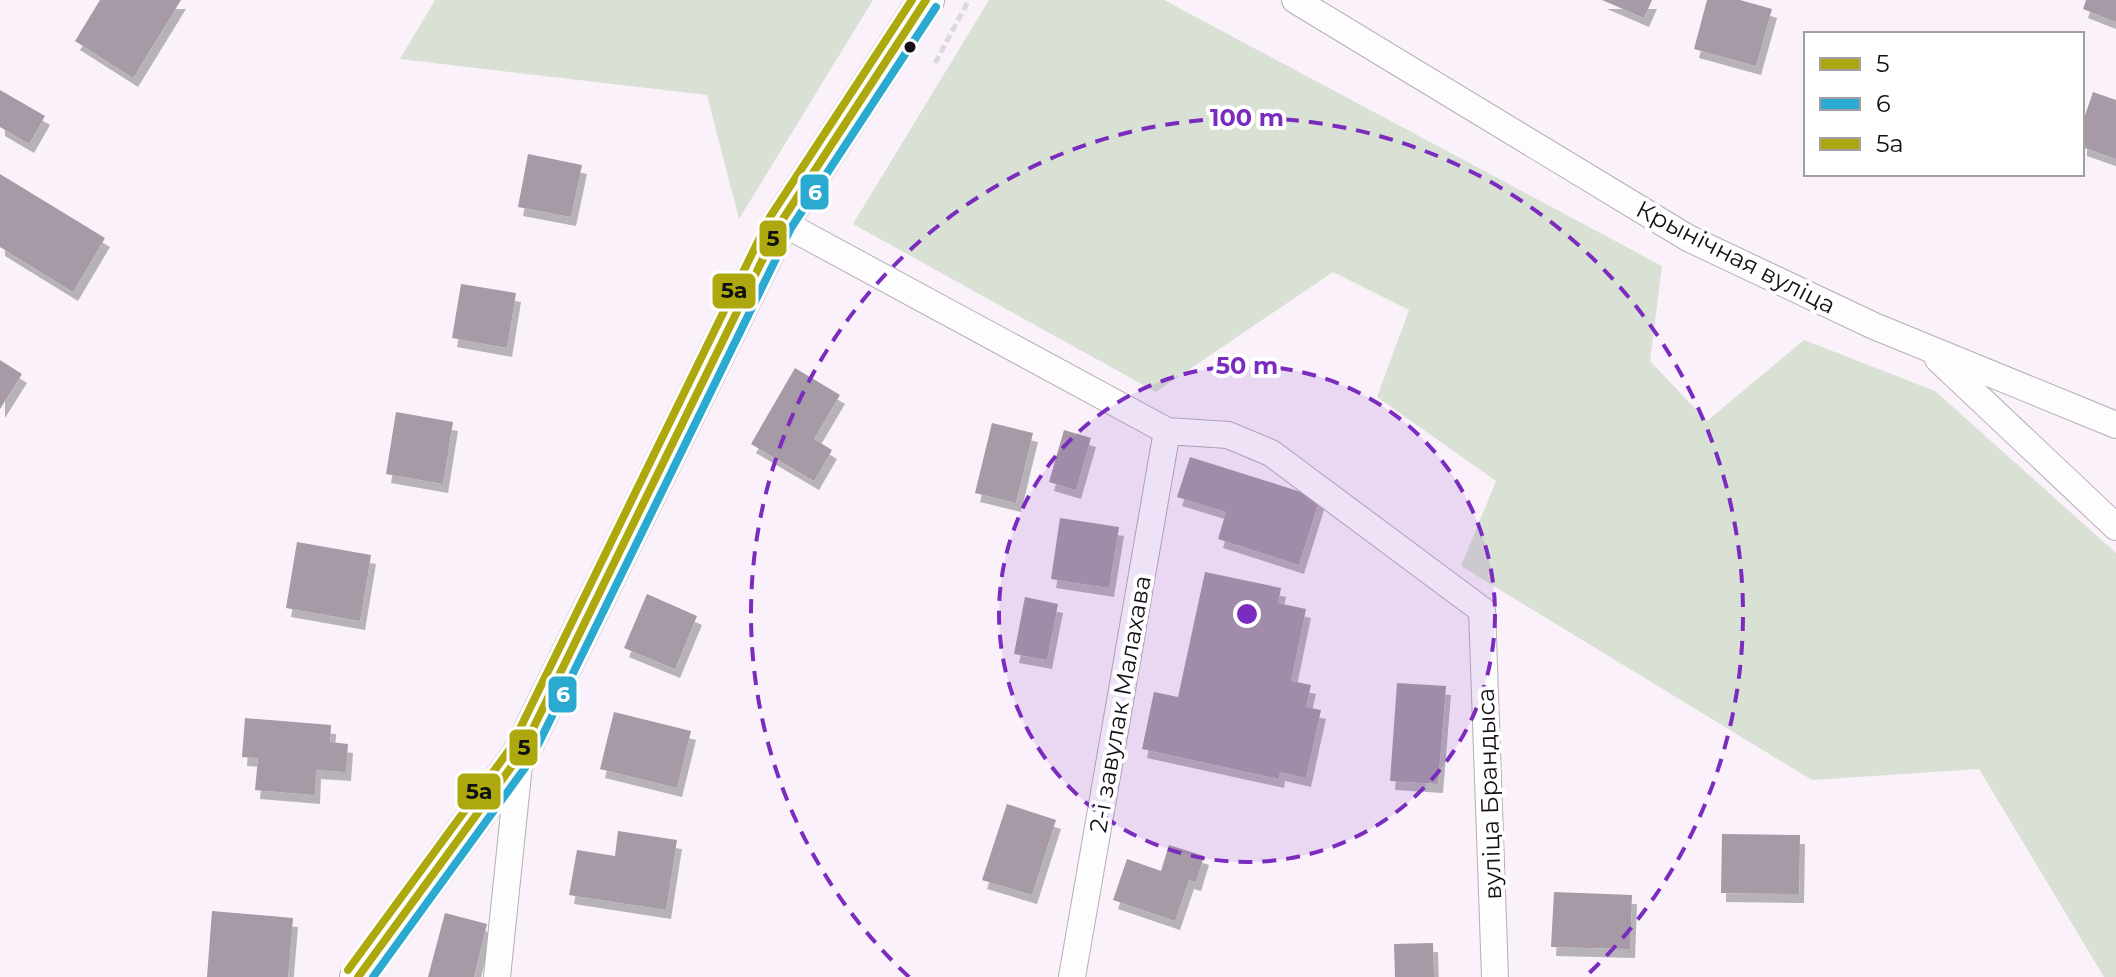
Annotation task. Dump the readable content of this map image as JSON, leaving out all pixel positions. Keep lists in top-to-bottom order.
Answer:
{
  "streets": {
    "street": ["Крынічная вуліца", "2-і завулак Малахава", "вуліца Брандыса"]
  },
  "crossings": [
    ["2-і завулак Малахава", "вуліца Брандыса"]
  ],
  "lines": ["transit line 5", "transit line 5а", "transit line 6"],
  "legend": ["5", "6", "5а"],
  "rings": ["100 m", "50 m"]
}
